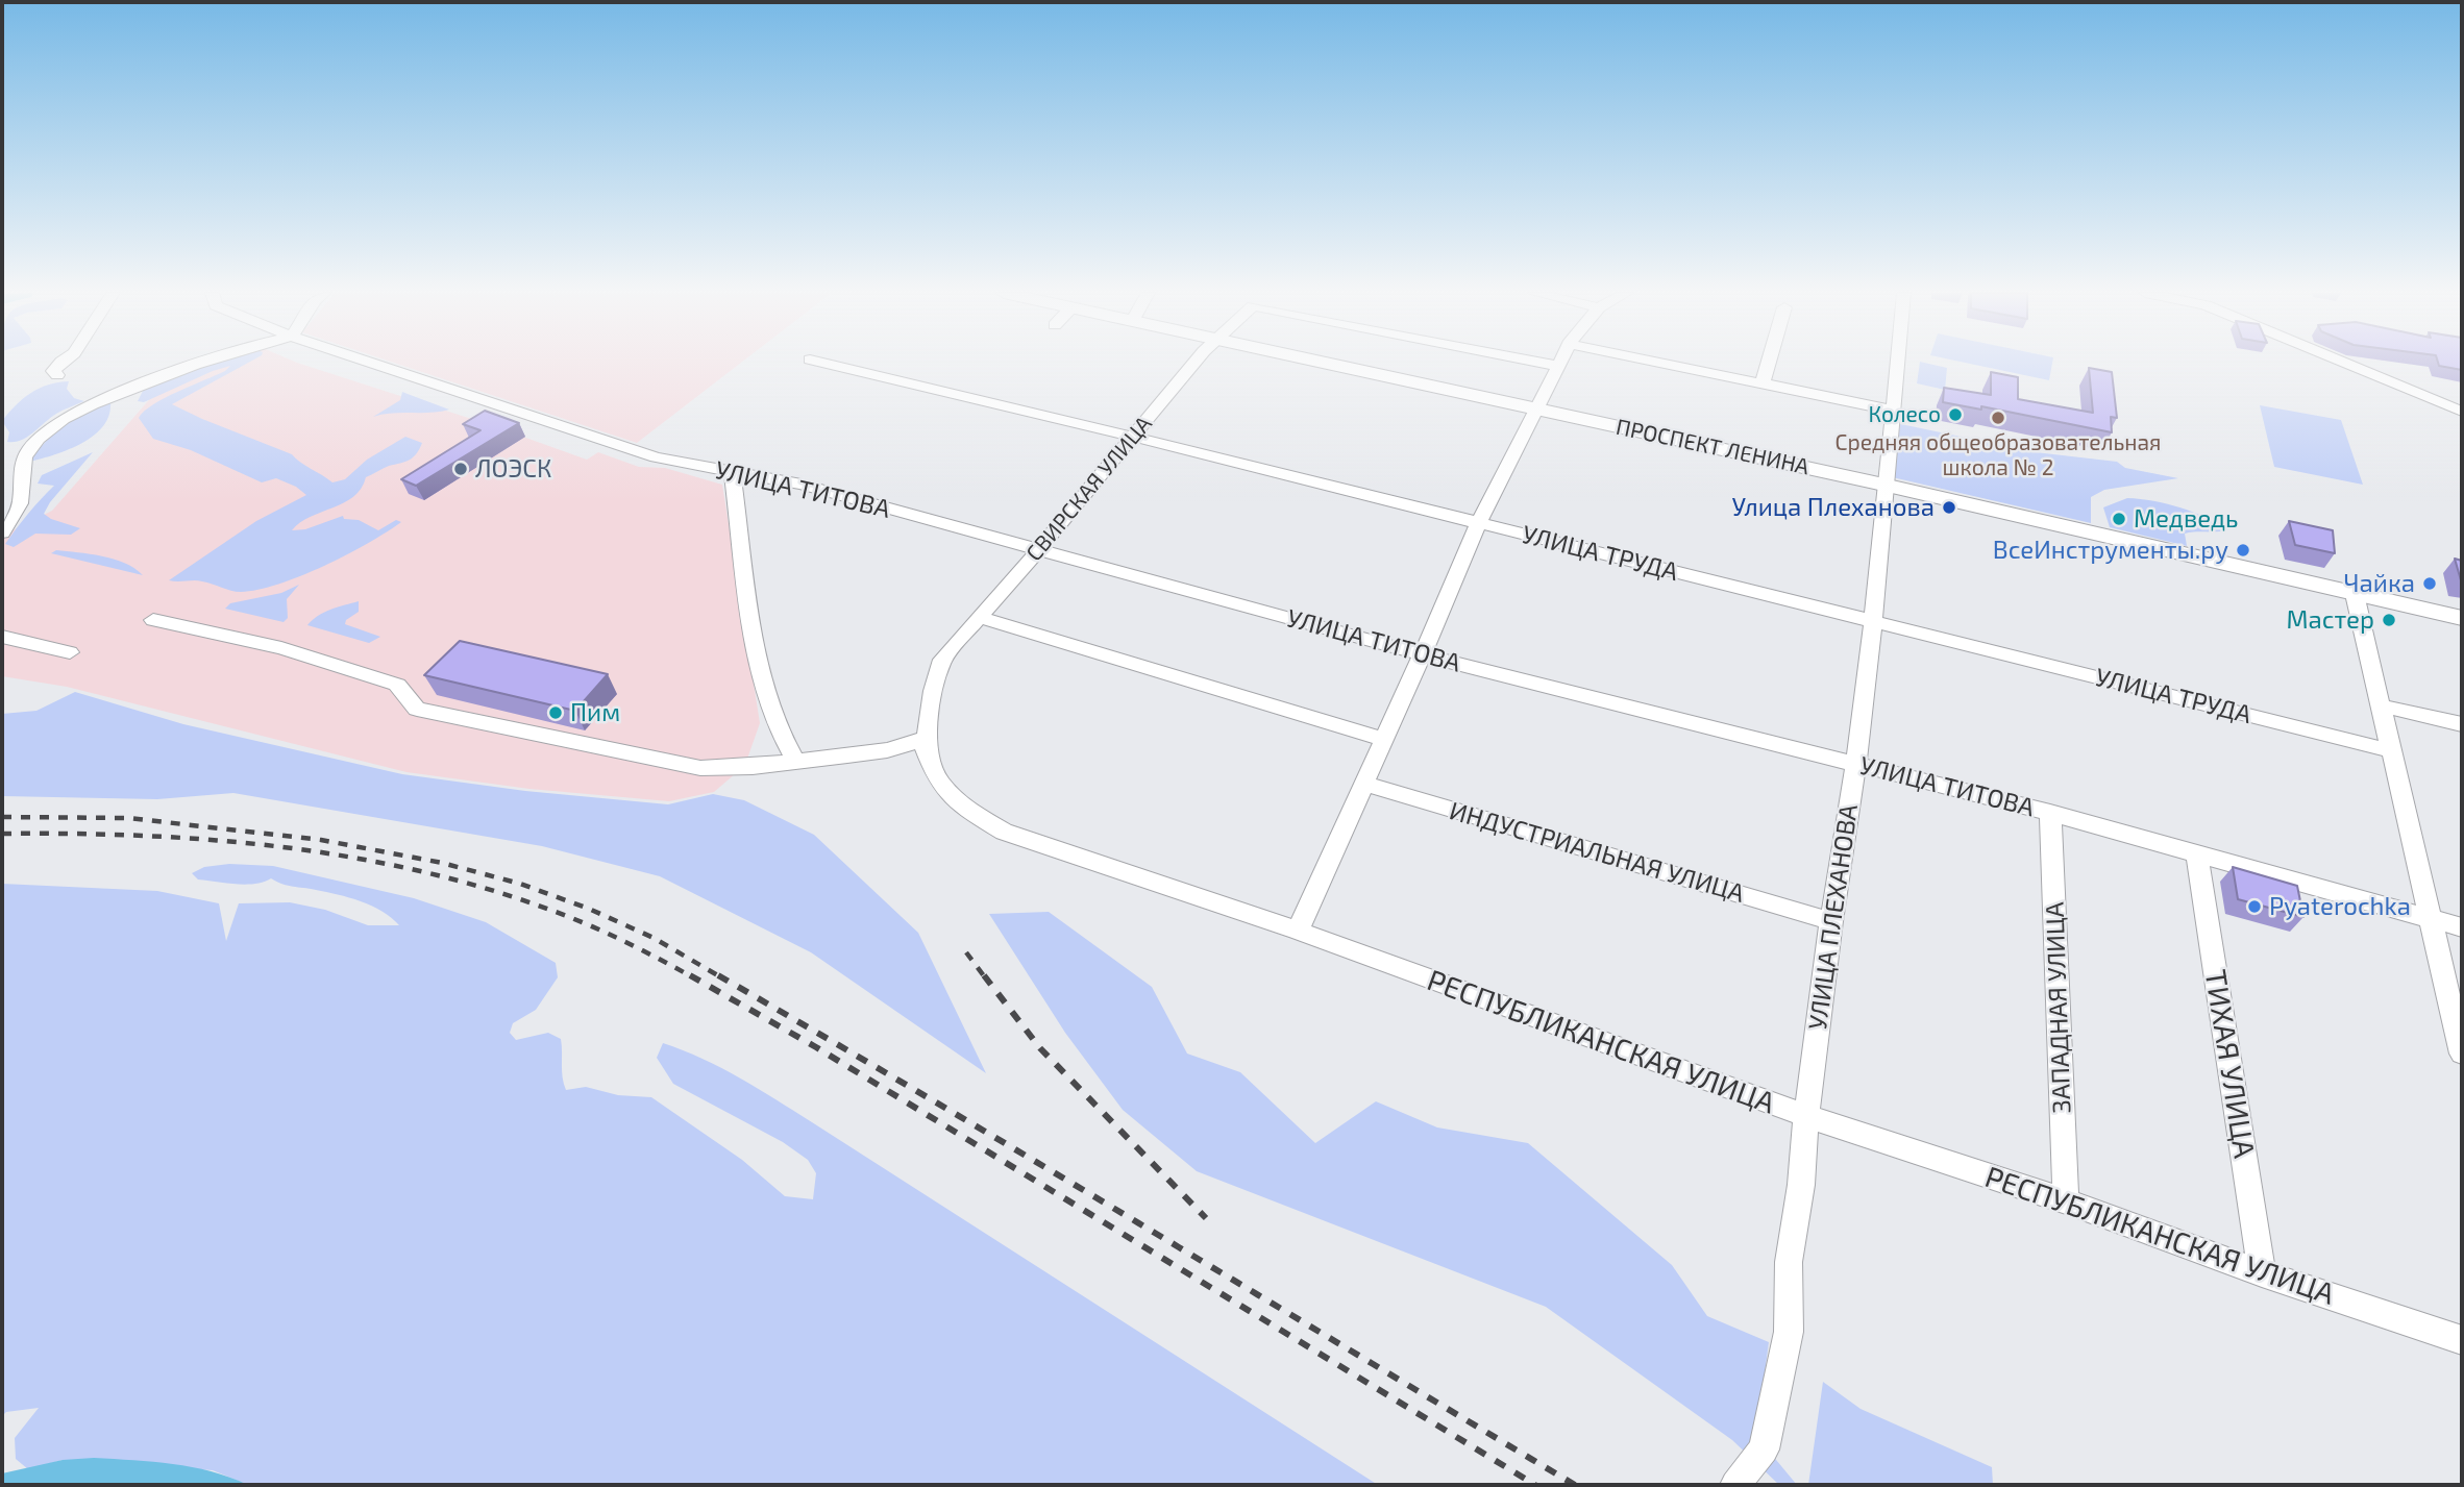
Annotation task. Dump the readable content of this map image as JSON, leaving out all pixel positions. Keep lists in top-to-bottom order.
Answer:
{
  "streets": {
    "main road": ["ПРОСПЕКТ ЛЕНИНА"],
    "street": [
      "СВИРСКАЯ УЛИЦА",
      "УЛИЦА ТИТОВА",
      "УЛИЦА ТРУДА",
      "ИНДУСТРИАЛЬНАЯ УЛИЦА",
      "УЛИЦА ПЛЕХАНОВА",
      "ЗАПАДНАЯ УЛИЦА",
      "РЕСПУБЛИКАНСКАЯ УЛИЦА",
      "ТИХАЯ УЛИЦА"
    ]
  },
  "crossings": [
    ["ПРОСПЕКТ ЛЕНИНА", "УЛИЦА ПЛЕХАНОВА"],
    ["СВИРСКАЯ УЛИЦА", "УЛИЦА ТИТОВА"],
    ["СВИРСКАЯ УЛИЦА", "УЛИЦА ТРУДА"],
    ["СВИРСКАЯ УЛИЦА", "РЕСПУБЛИКАНСКАЯ УЛИЦА"],
    ["УЛИЦА ТИТОВА", "УЛИЦА ПЛЕХАНОВА"],
    ["УЛИЦА ТИТОВА", "ЗАПАДНАЯ УЛИЦА"],
    ["УЛИЦА ТИТОВА", "ТИХАЯ УЛИЦА"],
    ["УЛИЦА ТРУДА", "УЛИЦА ПЛЕХАНОВА"],
    ["ИНДУСТРИАЛЬНАЯ УЛИЦА", "УЛИЦА ПЛЕХАНОВА"],
    ["УЛИЦА ПЛЕХАНОВА", "РЕСПУБЛИКАНСКАЯ УЛИЦА"],
    ["ЗАПАДНАЯ УЛИЦА", "РЕСПУБЛИКАНСКАЯ УЛИЦА"],
    ["РЕСПУБЛИКАНСКАЯ УЛИЦА", "ТИХАЯ УЛИЦА"]
  ],
  "places": [
    "Колесо",
    "Средняя общеобразовательная школа № 2",
    "ЛОЭСК",
    "Улица Плеханова",
    "Медведь",
    "ВсеИнструменты.ру",
    "Чайка",
    "Мастер",
    "Пим",
    "Pyaterochka"
  ]
}
